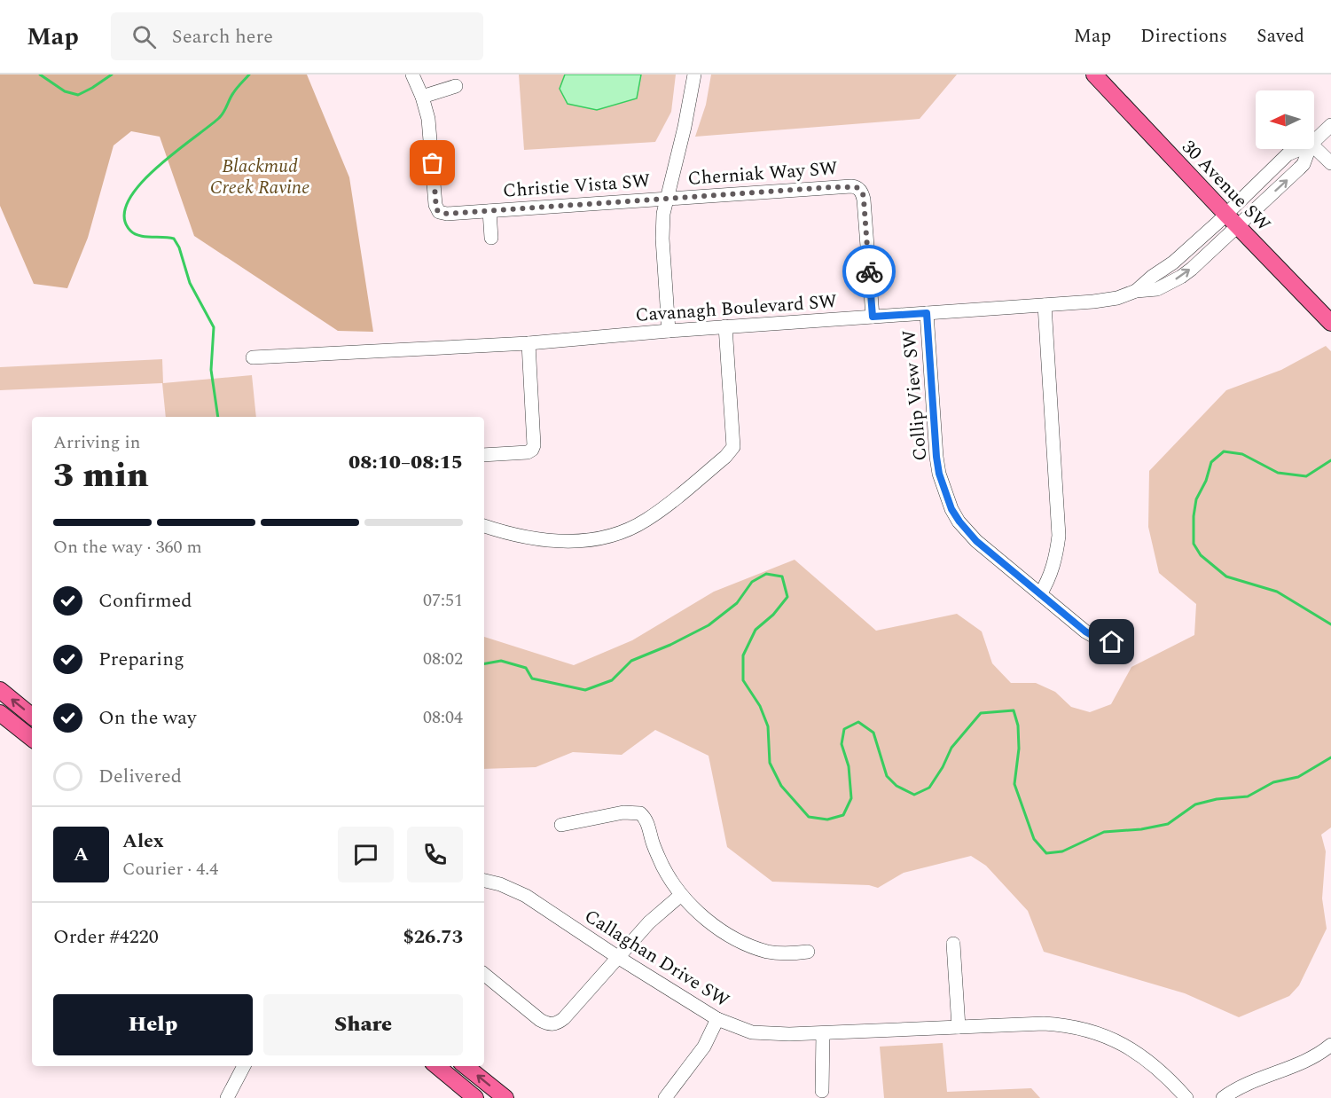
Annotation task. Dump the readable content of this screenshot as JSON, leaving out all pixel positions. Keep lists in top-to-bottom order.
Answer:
{
  "streets": {
    "main road": ["30 Avenue SW"],
    "street": [
      "Cherniak Way SW",
      "Christie Vista SW",
      "Cavanagh Boulevard SW",
      "Collip View SW",
      "Callaghan Drive SW"
    ]
  },
  "crossings": [
    ["Cherniak Way SW", "Christie Vista SW"],
    ["Cherniak Way SW", "Cavanagh Boulevard SW"],
    ["30 Avenue SW", "Cavanagh Boulevard SW"],
    ["Cavanagh Boulevard SW", "Collip View SW"]
  ],
  "parks": ["Blackmud Creek Ravine"],
  "north": "left",
  "page": {
    "header": "Map",
    "search": "Search here",
    "nav": ["Map", "Directions", "Saved"],
    "heading": ["3 min", "Arriving in", "08:10–08:15"],
    "panel": [
      "Alex",
      "Courier · 4.4",
      "Order #4220",
      "$26.73"
    ],
    "bar": "On the way · 360 m",
    "list": [
      ["Confirmed", "07:51"],
      ["Preparing", "08:02"],
      ["On the way", "08:04"],
      "Delivered"
    ],
    "round": "A",
    "buttons": ["Help", "Share"]
  }
}
